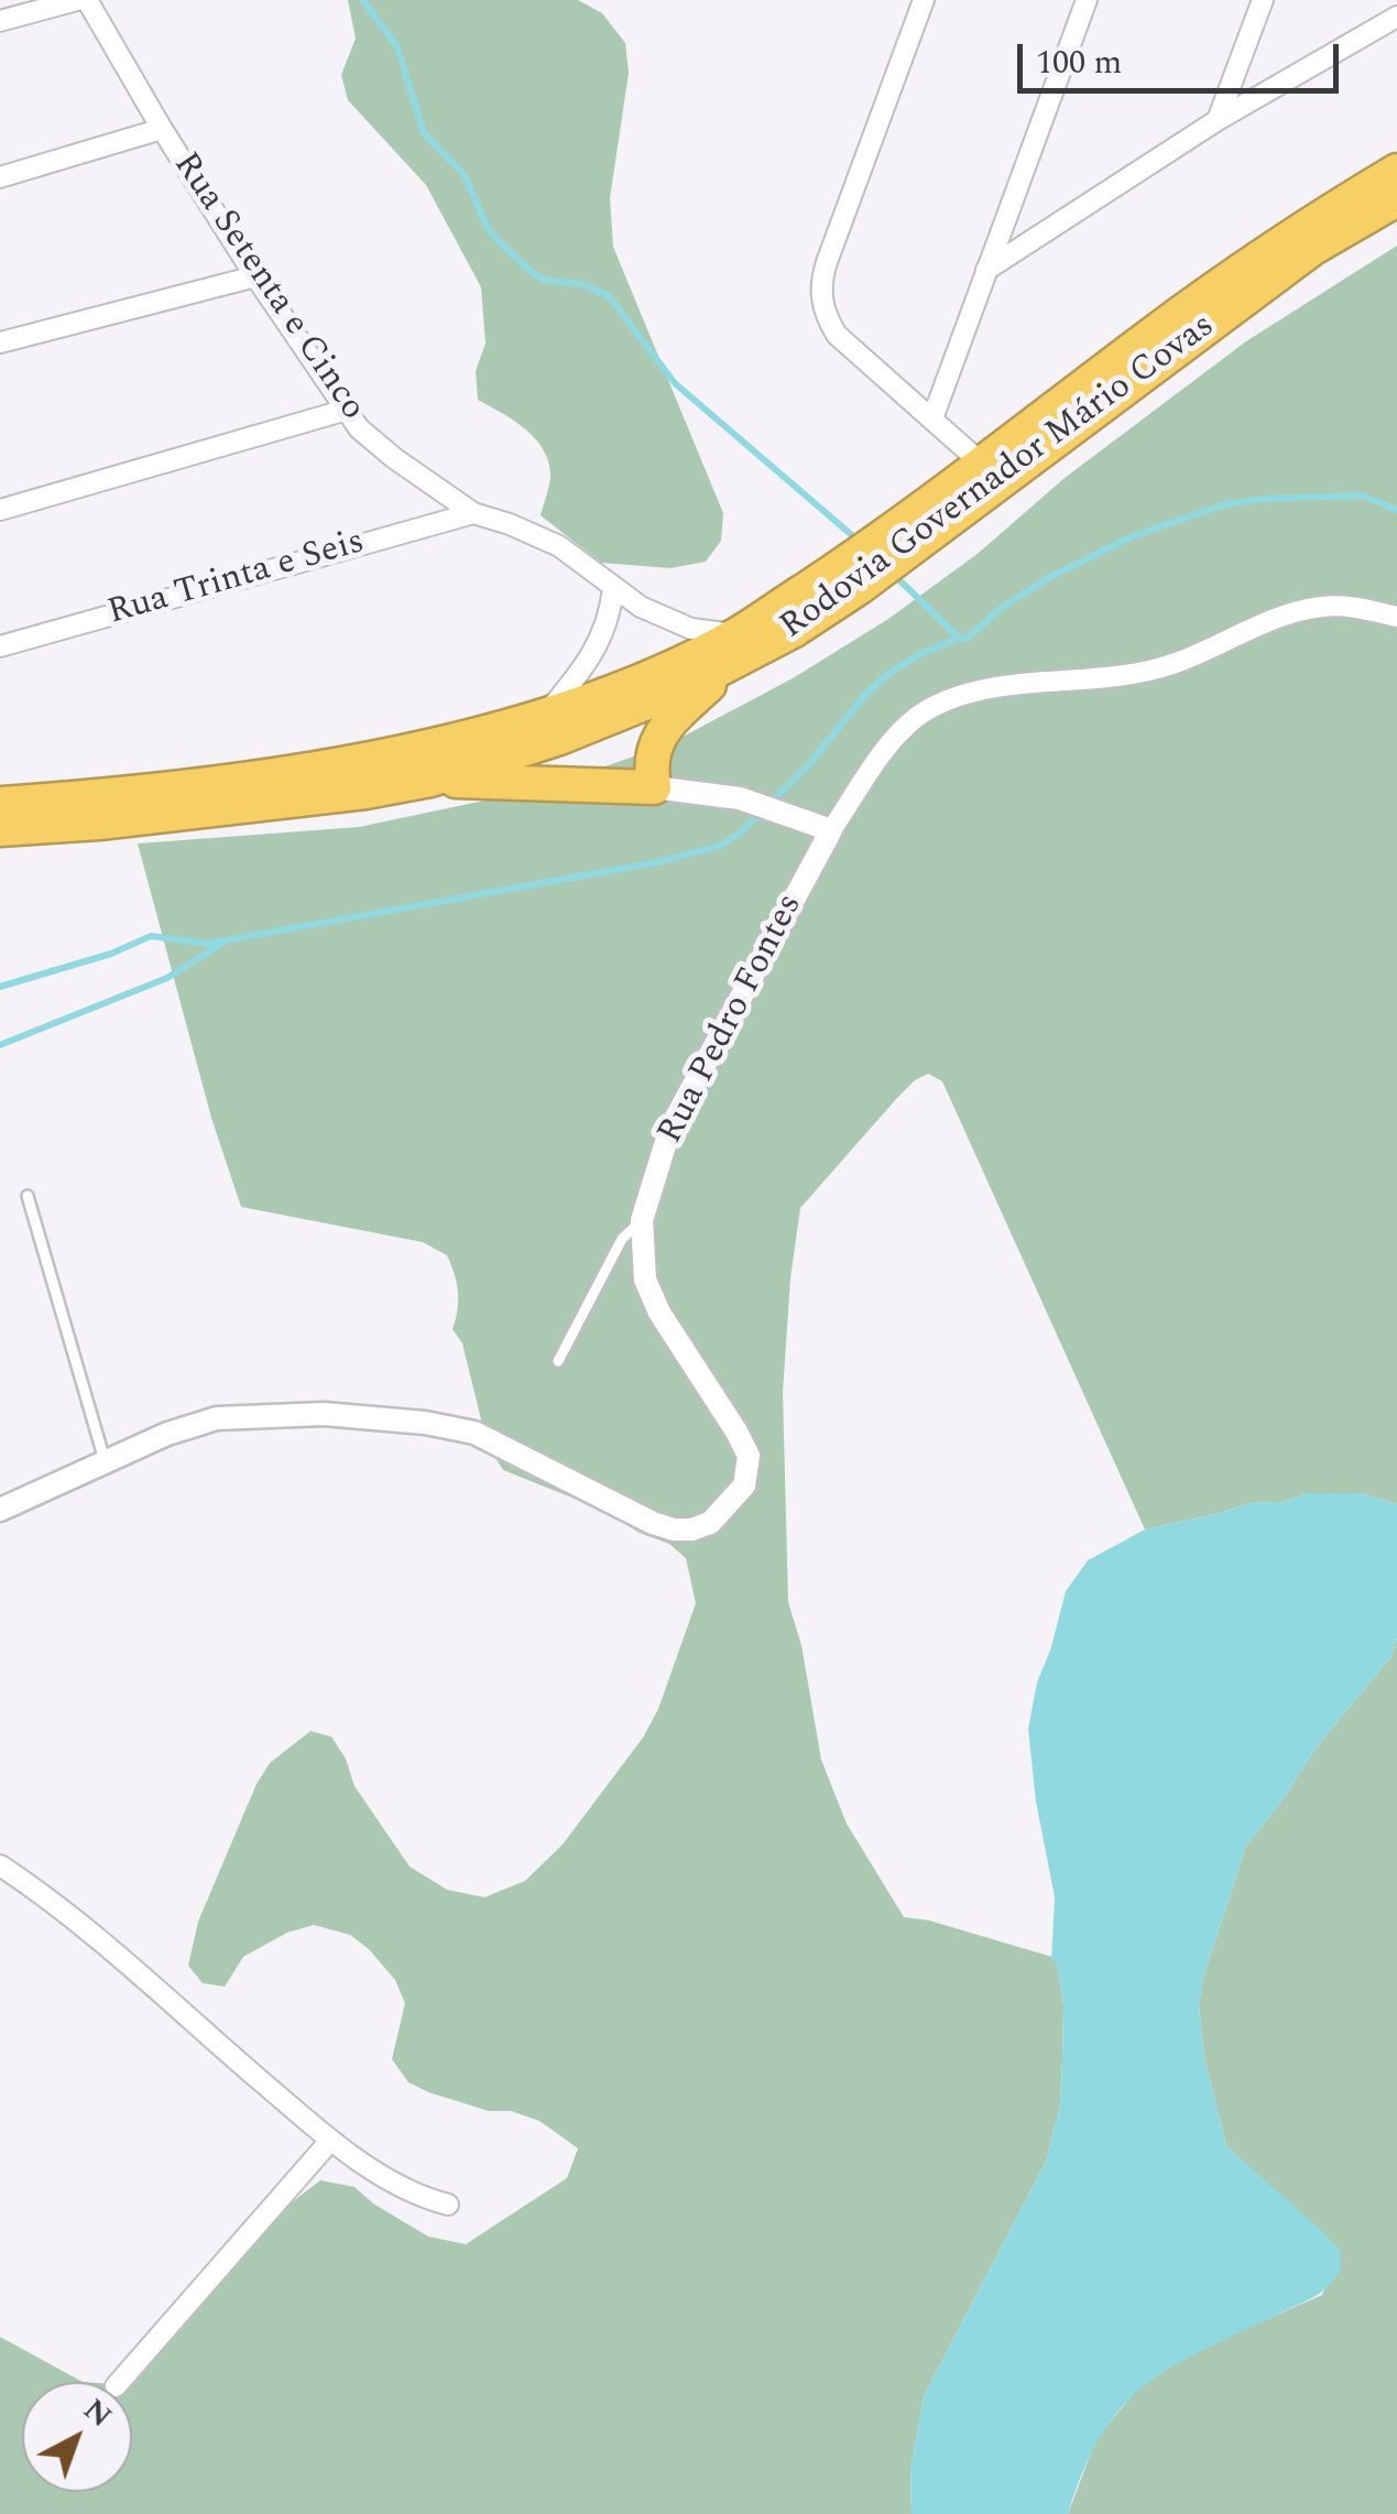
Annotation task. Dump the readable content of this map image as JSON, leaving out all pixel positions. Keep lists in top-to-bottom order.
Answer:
{
  "streets": {
    "highway": ["Rodovia Governador Mário Covas"],
    "street": ["Rua Setenta e Cinco", "Rua Trinta e Seis", "Rua Pedro Fontes"]
  },
  "crossings": [
    ["Rua Setenta e Cinco", "Rodovia Governador Mário Covas"],
    ["Rua Setenta e Cinco", "Rua Trinta e Seis"]
  ],
  "scale_bar": "100 m",
  "north": "top right"
}
